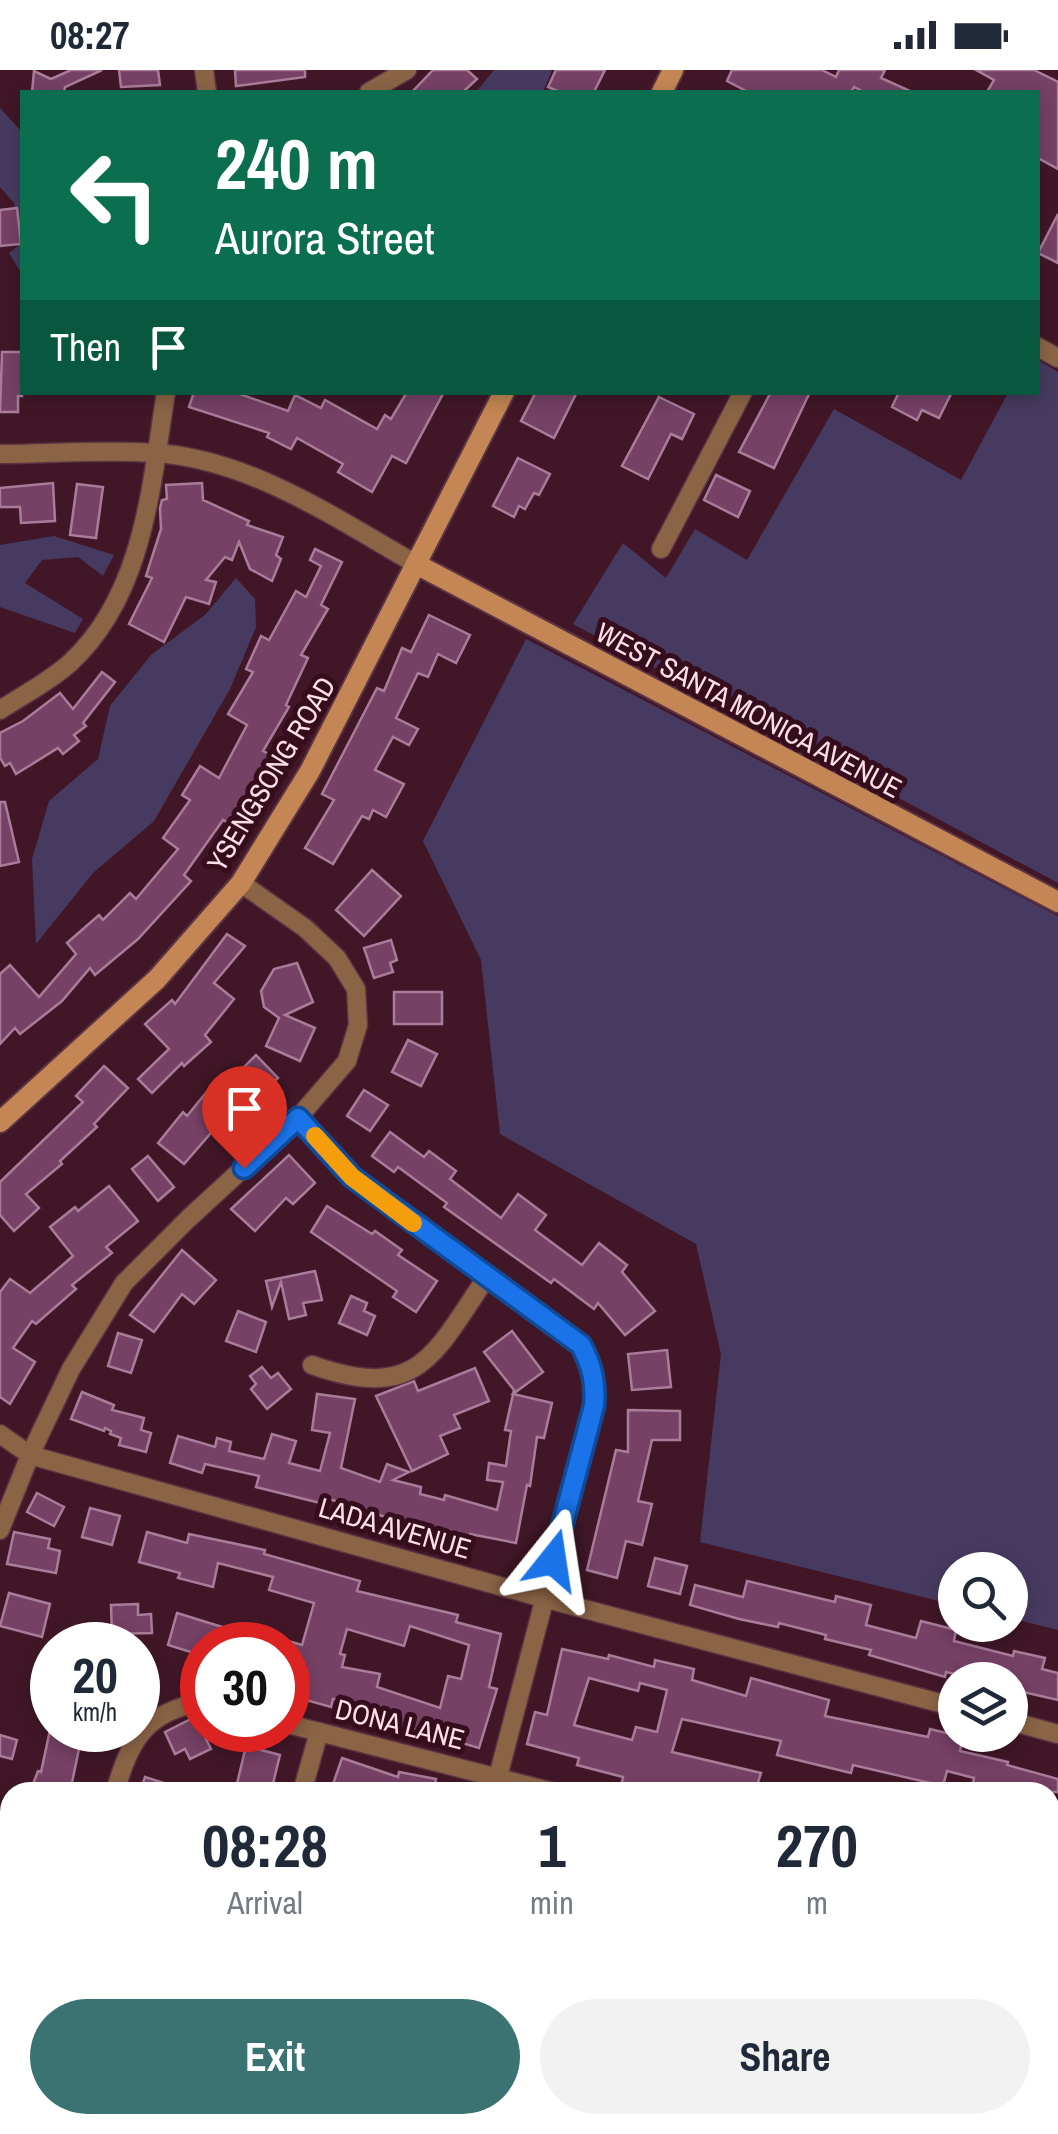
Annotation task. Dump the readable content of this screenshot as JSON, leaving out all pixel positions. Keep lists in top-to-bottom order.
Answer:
{
  "streets": {
    "main road": ["WEST SANTA MONICA AVENUE", "YSENGSONG ROAD"],
    "street": ["LADA AVENUE", "DONA LANE"]
  },
  "crossings": [
    ["WEST SANTA MONICA AVENUE", "YSENGSONG ROAD"]
  ],
  "page": {
    "status": "08:27",
    "turn": ["240 m", "Aurora Street"],
    "then": "Then",
    "speed": "20 km/h",
    "limit": "30",
    "eta": [
      "08:28",
      "Arrival",
      "1",
      "min",
      "270",
      "m"
    ],
    "buttons": ["Exit", "Share"]
  }
}
